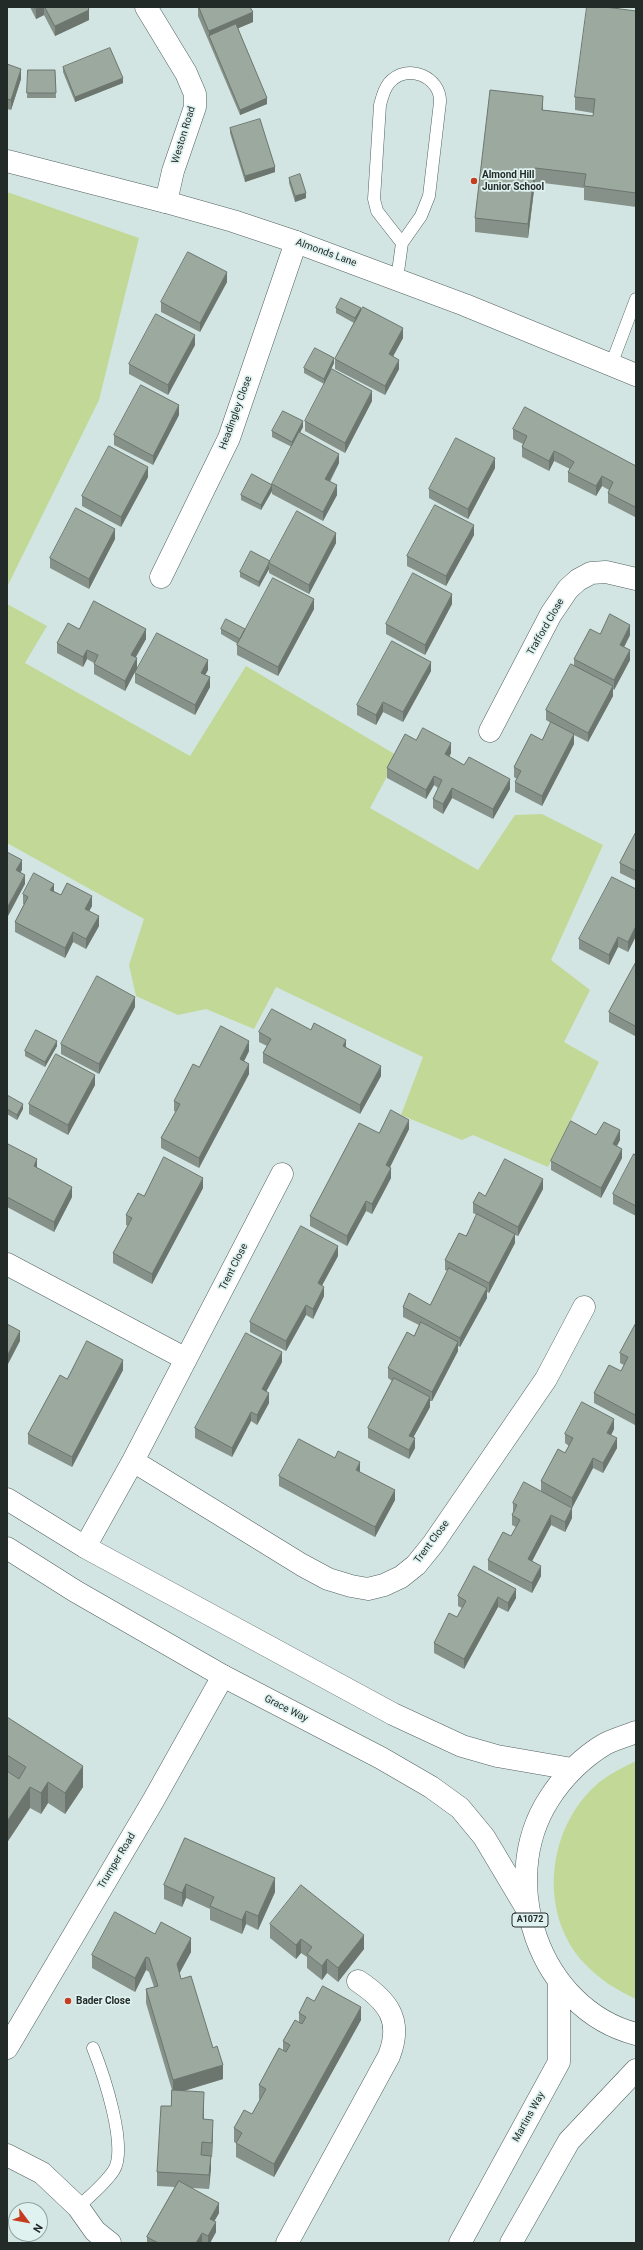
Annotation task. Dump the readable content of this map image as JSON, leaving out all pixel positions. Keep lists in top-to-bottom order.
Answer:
{
  "streets": {
    "street": [
      "Weston Road",
      "Almonds Lane",
      "Headingley Close",
      "Trafford Close",
      "Trent Close",
      "Grace Way",
      "Trumper Road",
      "A1072",
      "Martins Way"
    ]
  },
  "crossings": [
    ["Weston Road", "Almonds Lane"],
    ["Almonds Lane", "Headingley Close"],
    ["Grace Way", "Trumper Road"],
    ["Grace Way", "A1072"],
    ["A1072", "Martins Way"]
  ],
  "places": ["Almond Hill Junior School", "Bader Close"],
  "north": "bottom right"
}
